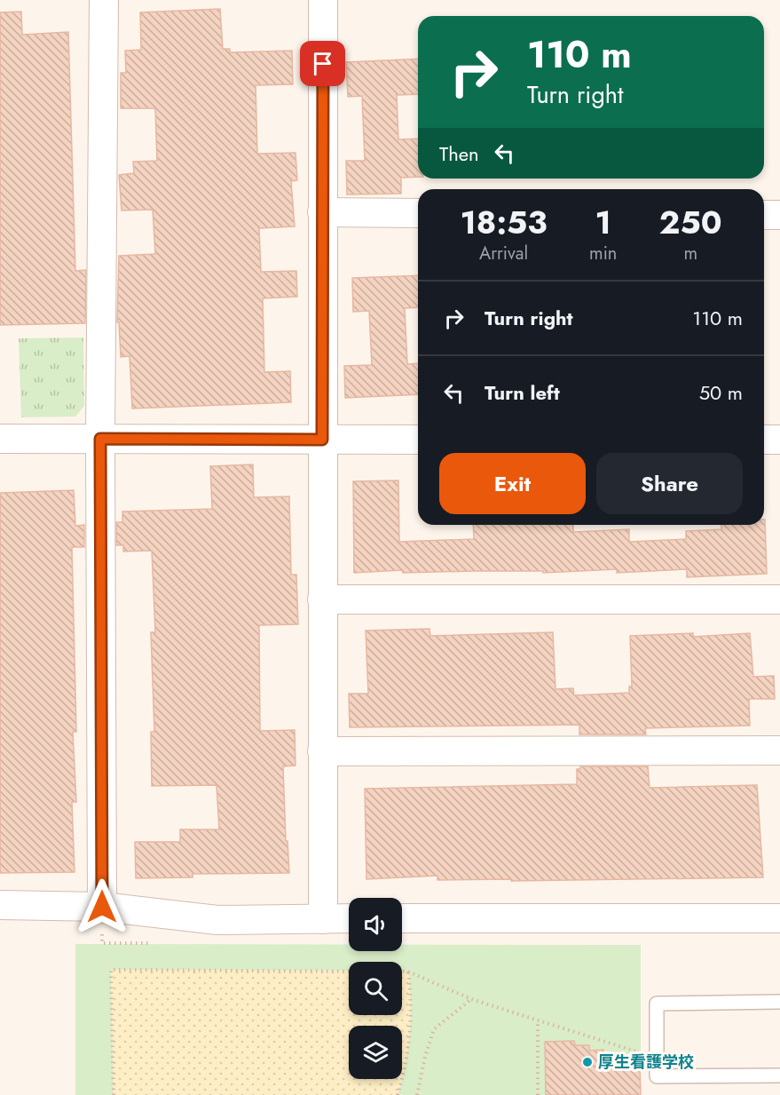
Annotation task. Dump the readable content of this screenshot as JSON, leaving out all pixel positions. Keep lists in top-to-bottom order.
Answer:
{
  "places": ["厚生看護学校"],
  "page": {
    "turn": ["110 m", "Turn right"],
    "then": "Then",
    "eta": [
      "18:53",
      "Arrival",
      "1",
      "min",
      "250",
      "m"
    ],
    "list": [
      {
        "name": "Turn right",
        "value": "110 m"
      },
      {
        "name": "Turn left",
        "value": "50 m"
      }
    ],
    "buttons": ["Exit", "Share"]
  }
}
